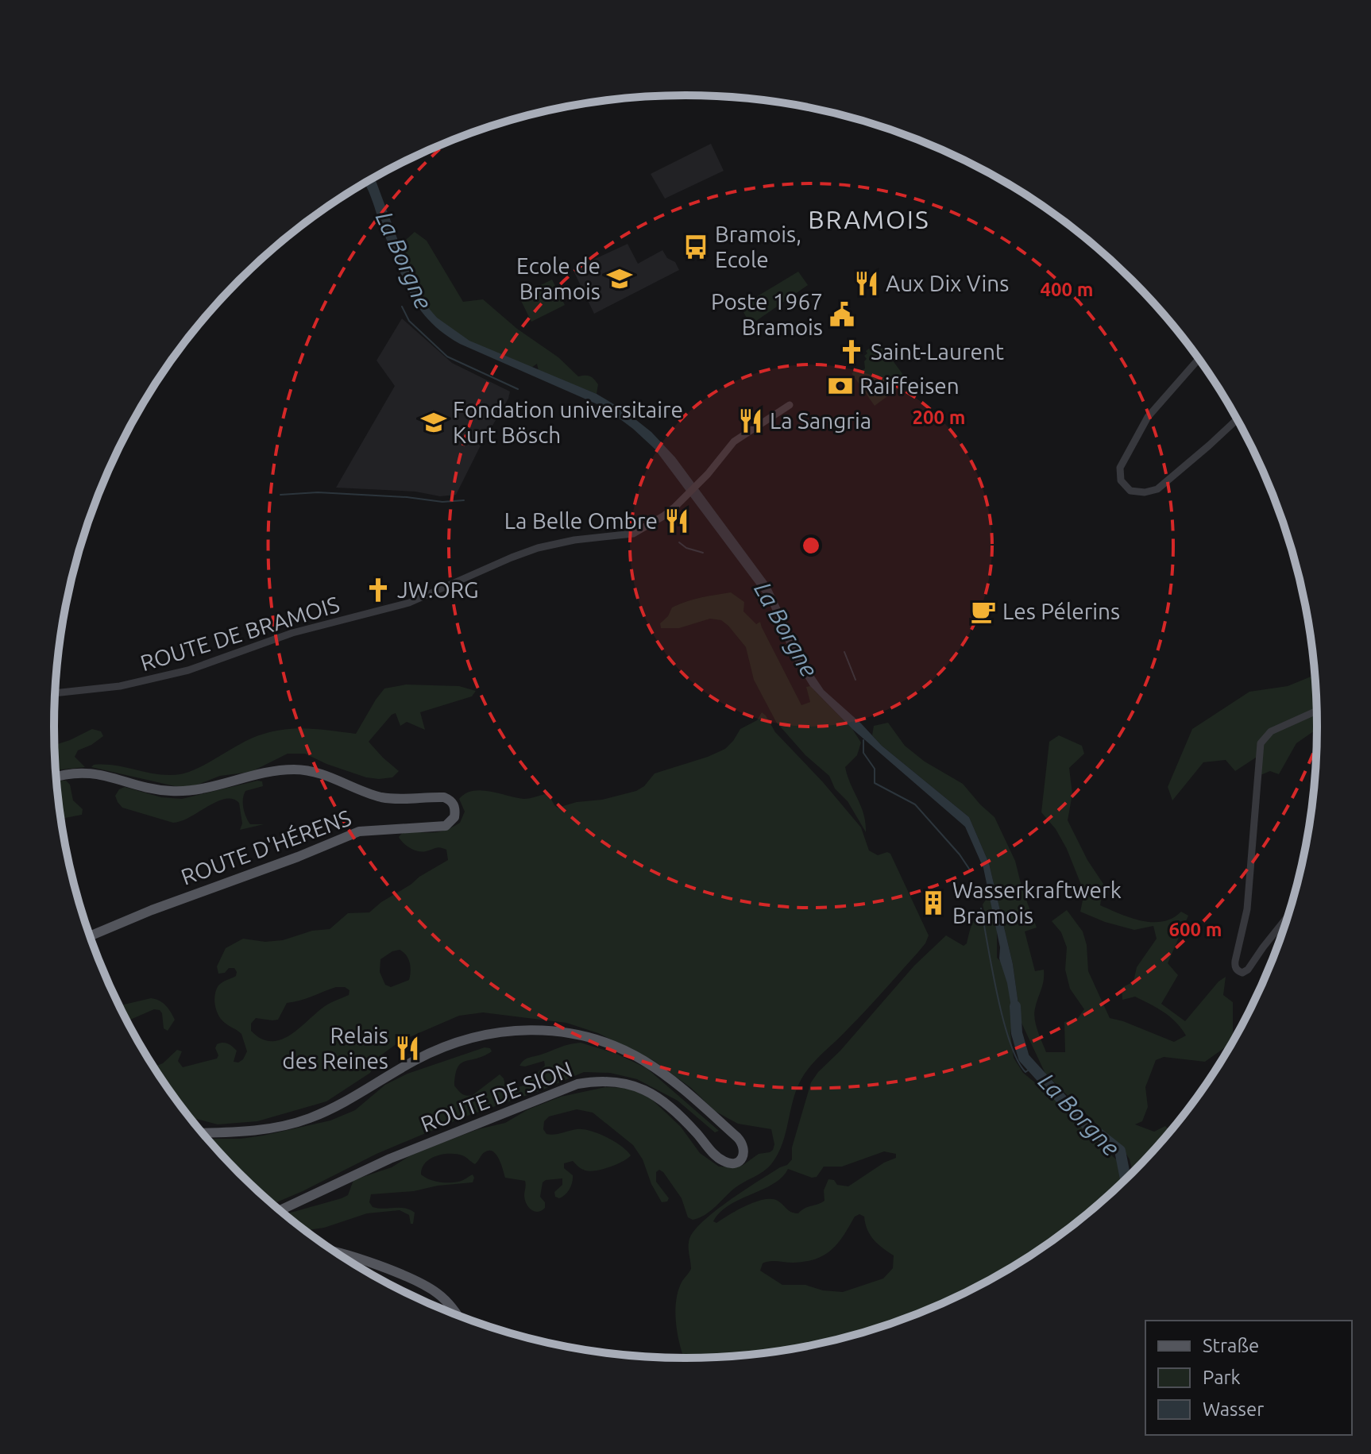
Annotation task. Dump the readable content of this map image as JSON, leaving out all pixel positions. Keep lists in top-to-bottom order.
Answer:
{
  "streets": {
    "main road": ["ROUTE D'HÉRENS", "ROUTE DE SION"],
    "street": ["ROUTE DE BRAMOIS"]
  },
  "districts": ["BRAMOIS"],
  "water": ["La Borgne"],
  "places": {
    "bus stop": ["Bramois, Ecole"],
    "school or university": ["Ecole de Bramois", "Fondation universitaire Kurt Bösch"],
    "restaurant": [
      "Aux Dix Vins",
      "La Sangria",
      "La Belle Ombre",
      "Relais des Reines"
    ],
    "public building": ["Poste 1967 Bramois"],
    "church": ["Saint-Laurent", "JW.ORG"],
    "bank": ["Raiffeisen"],
    "cafe": ["Les Pélerins"],
    "building": ["Wasserkraftwerk Bramois"]
  },
  "legend": ["Straße", "Park", "Wasser"],
  "rings": ["400 m", "200 m", "600 m"]
}
